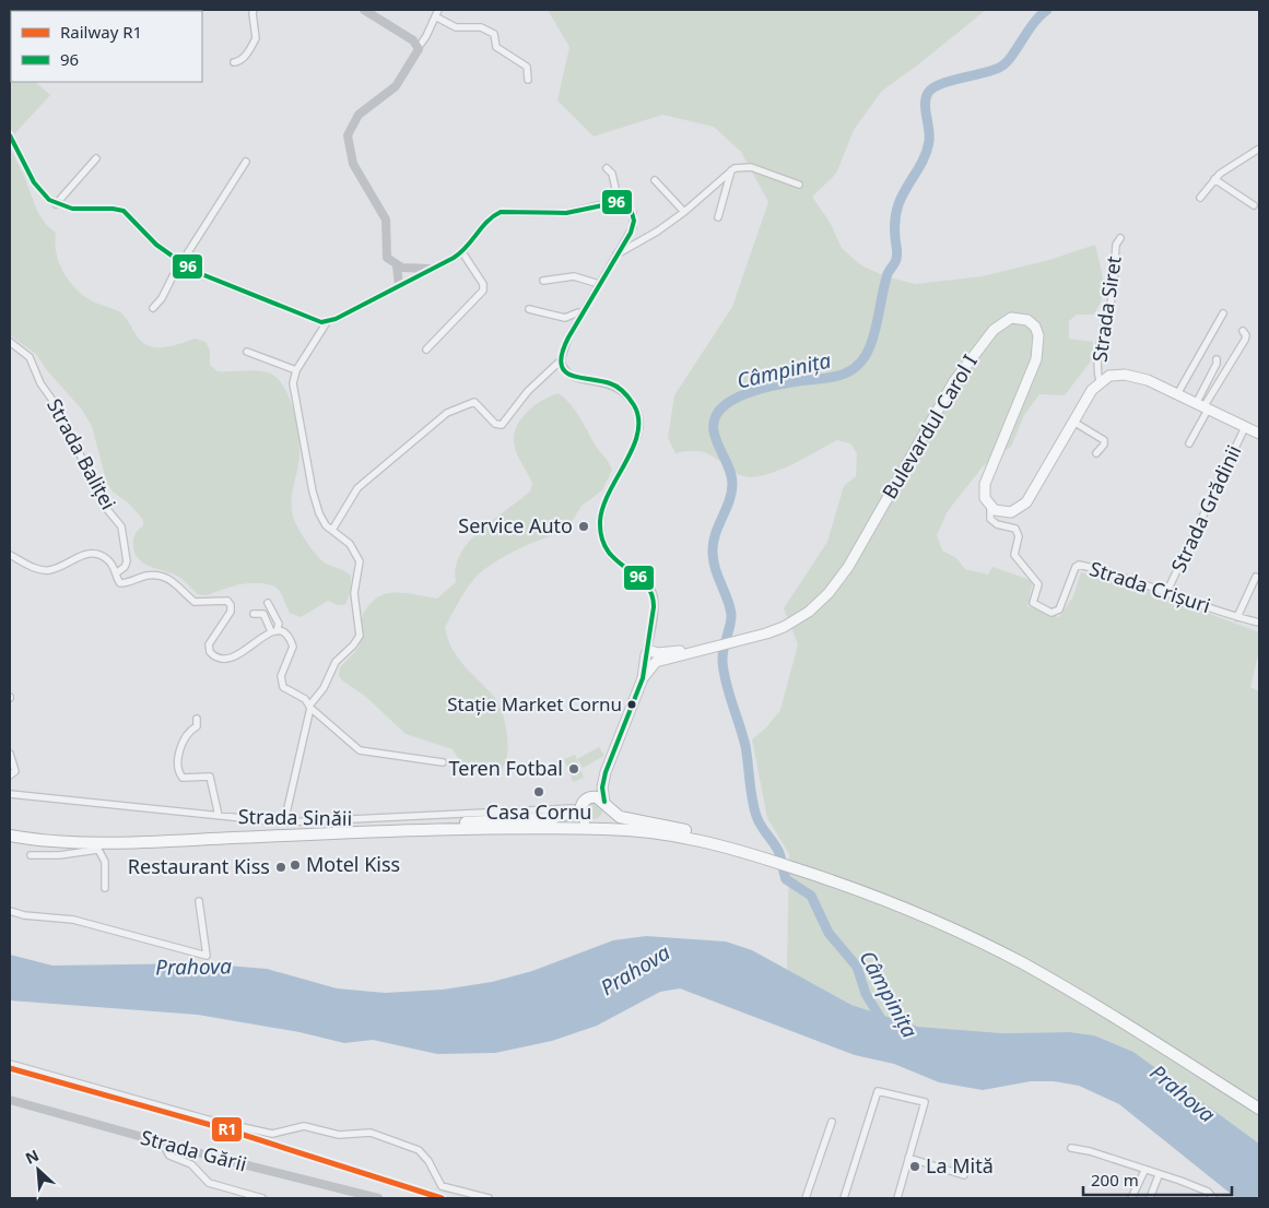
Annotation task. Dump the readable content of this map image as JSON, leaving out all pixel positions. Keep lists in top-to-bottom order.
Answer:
{
  "streets": {
    "main road": ["Bulevardul Carol I", "Strada Gării"],
    "street": [
      "Strada Siret",
      "Strada Baliței",
      "Strada Grădinii",
      "Strada Crișuri",
      "Strada Sinăii"
    ]
  },
  "crossings": [
    ["Bulevardul Carol I", "Strada Crișuri"],
    ["Strada Grădinii", "Strada Crișuri"]
  ],
  "water": ["Câmpinița", "Prahova"],
  "places": [
    "Service Auto",
    "Stație Market Cornu",
    "Teren Fotbal",
    "Casa Cornu",
    "Motel Kiss",
    "Restaurant Kiss",
    "La Mită"
  ],
  "lines": ["transit line 96", "rail line R1"],
  "legend": ["Railway R1", "96"],
  "scale_bar": "200 m",
  "north": "top left"
}
